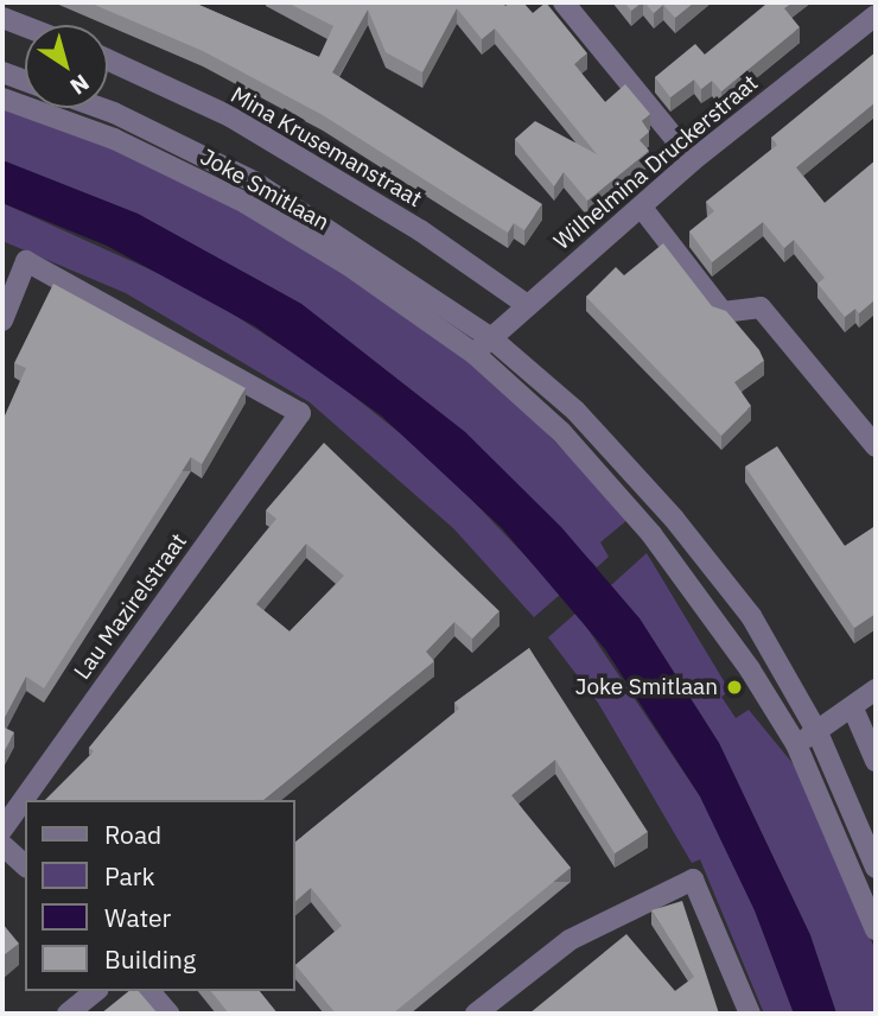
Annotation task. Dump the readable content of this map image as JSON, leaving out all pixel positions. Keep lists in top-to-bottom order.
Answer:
{
  "streets": {
    "street": [
      "Mina Krusemanstraat",
      "Wilhelmina Druckerstraat",
      "Joke Smitlaan",
      "Lau Mazirelstraat"
    ]
  },
  "crossings": [
    ["Mina Krusemanstraat", "Wilhelmina Druckerstraat"],
    ["Wilhelmina Druckerstraat", "Joke Smitlaan"]
  ],
  "places": ["Joke Smitlaan"],
  "legend": [
    "Road",
    "Park",
    "Water",
    "Building"
  ],
  "north": "bottom right"
}
